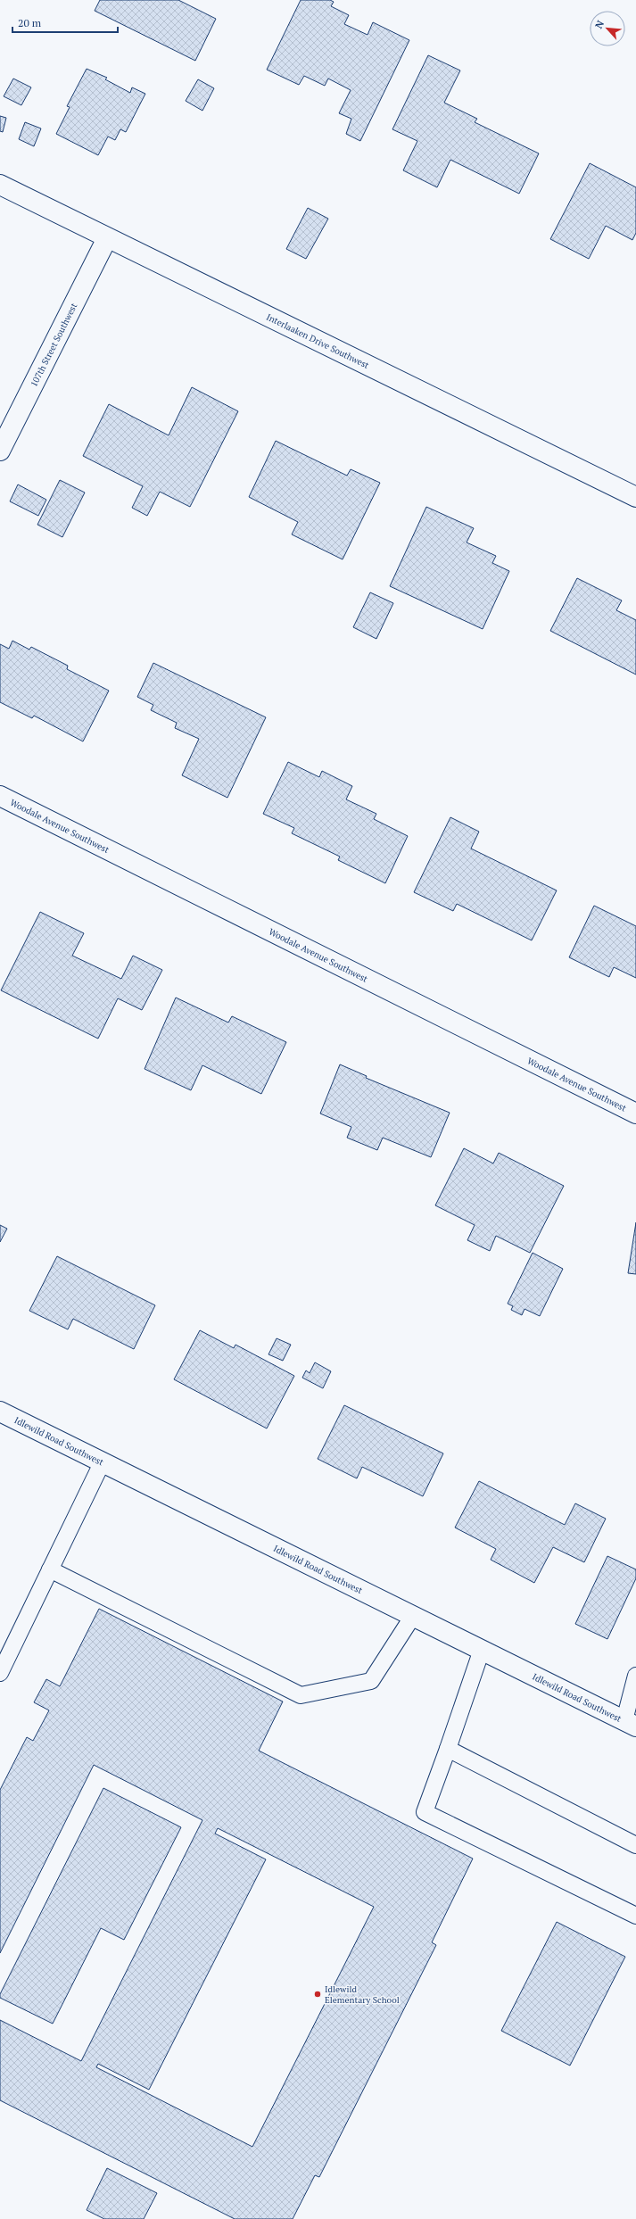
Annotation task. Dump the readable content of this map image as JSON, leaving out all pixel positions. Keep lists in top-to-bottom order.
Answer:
{
  "streets": {
    "street": [
      "Interlaaken Drive Southwest",
      "107th Street Southwest",
      "Woodale Avenue Southwest",
      "Idlewild Road Southwest"
    ]
  },
  "crossings": [
    ["Interlaaken Drive Southwest", "107th Street Southwest"]
  ],
  "places": ["Idlewild Elementary School"],
  "scale_bar": "20 m",
  "north": "top left"
}
